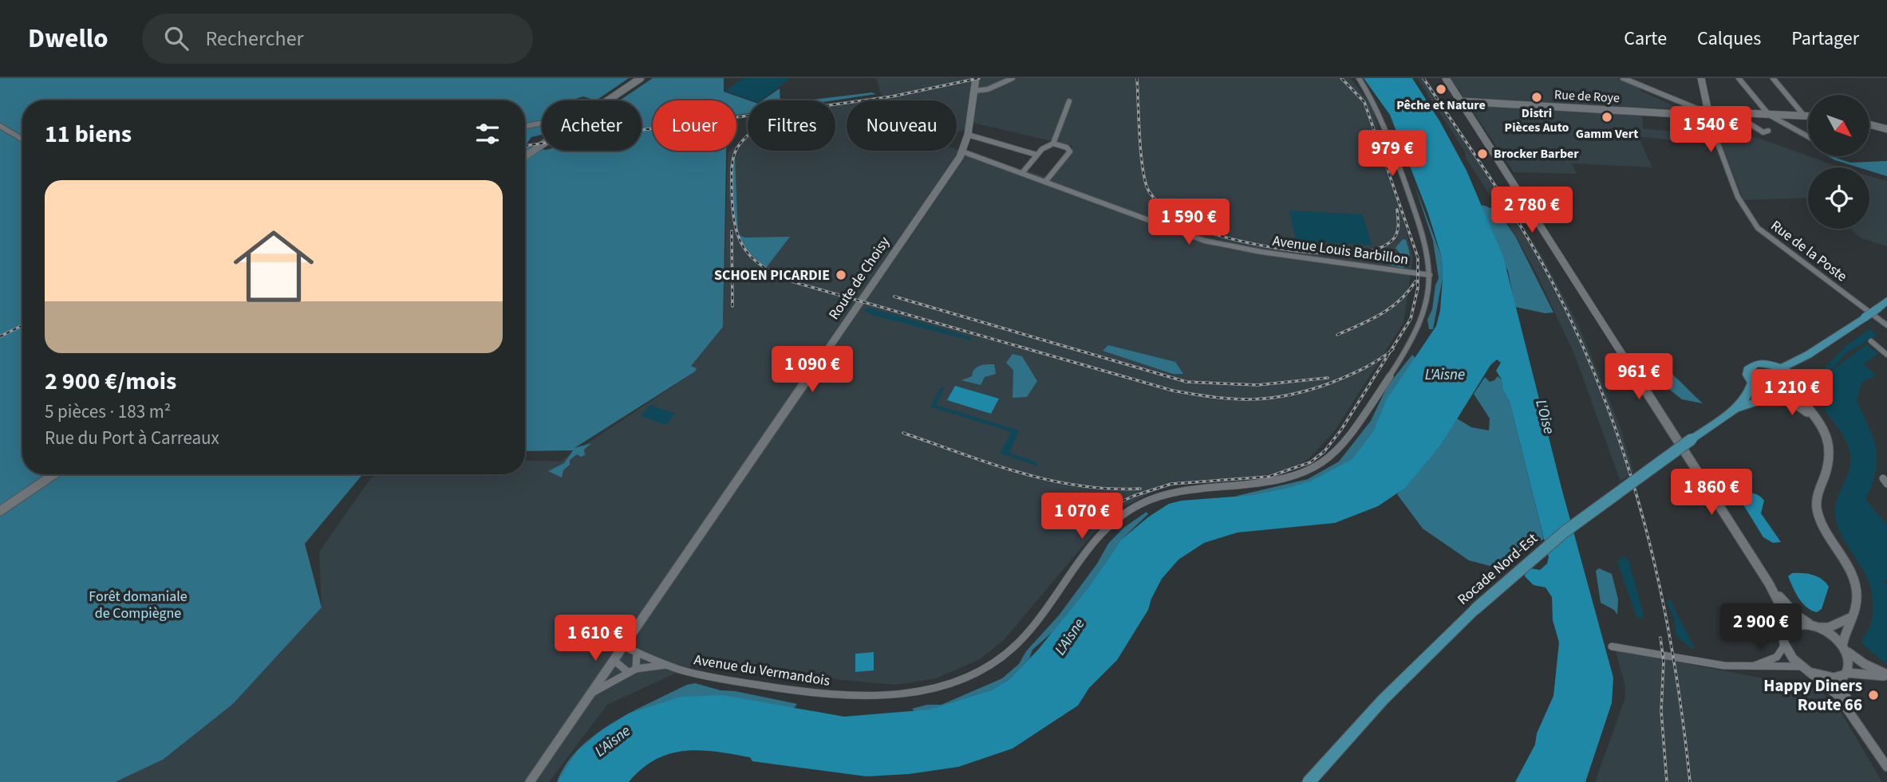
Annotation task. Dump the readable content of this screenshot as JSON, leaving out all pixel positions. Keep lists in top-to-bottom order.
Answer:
{
  "streets": {
    "main road": ["Rue de Roye", "Route de Choisy", "Rocade Nord-Est"],
    "street": ["Avenue Louis Barbillon", "Rue de la Poste", "Avenue du Vermandois"]
  },
  "crossings": [
    ["Rue de Roye", "Rue de la Poste"],
    ["Avenue Louis Barbillon", "Route de Choisy"],
    ["Avenue Louis Barbillon", "Avenue du Vermandois"],
    ["Route de Choisy", "Avenue du Vermandois"]
  ],
  "water": ["L'Aisne", "L'Oise"],
  "parks": ["Forêt domaniale de Compiègne"],
  "places": [
    "Pêche et Nature",
    "Distri Pièces Auto",
    "Gamm Vert",
    "Brocker Barber",
    "SCHOEN PICARDIE",
    "Happy Diners Route 66"
  ],
  "north": "bottom right",
  "page": {
    "header": "Dwello",
    "search": "Rechercher",
    "nav": ["Carte", "Calques", "Partager"],
    "chip": [
      "Acheter",
      "Louer",
      "Filtres",
      "Nouveau"
    ],
    "heading": "11 biens",
    "price": [
      "1 540 €",
      "979 €",
      "2 780 €",
      "1 590 €",
      "1 090 €",
      "961 €",
      "1 210 €",
      "1 860 €",
      "1 070 €",
      "2 900 €",
      "1 610 €"
    ],
    "list": [
      {
        "name": "2 900 €/mois",
        "note": "5 pièces · 183 m² · Rue du Port à Carreaux"
      }
    ]
  }
}
